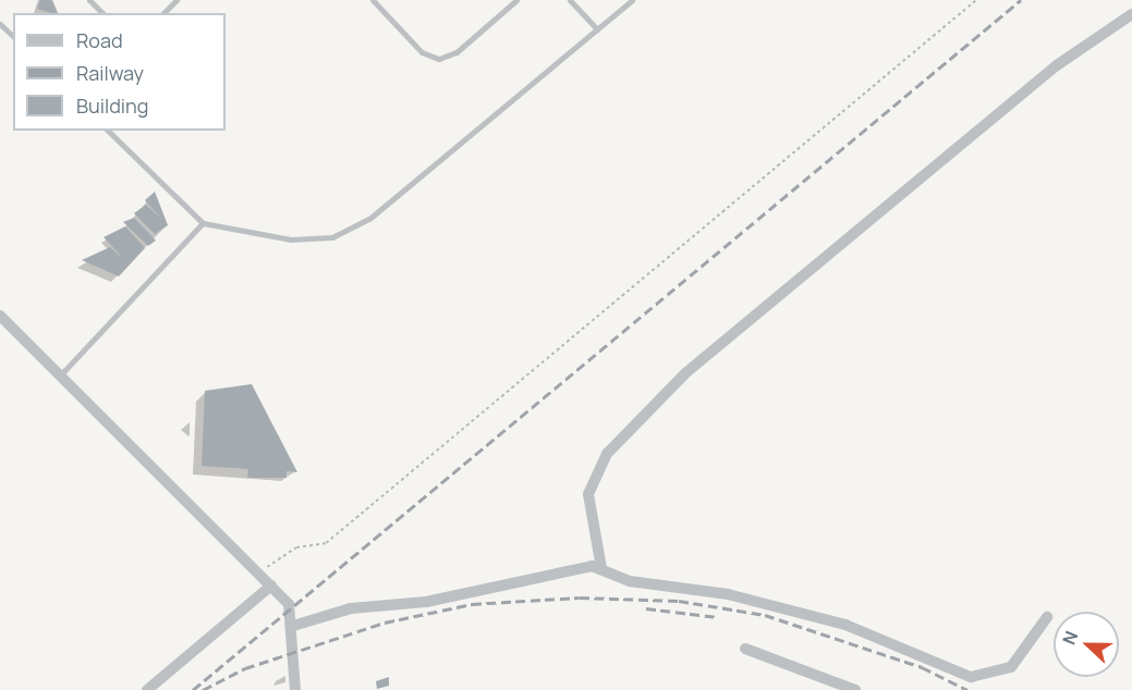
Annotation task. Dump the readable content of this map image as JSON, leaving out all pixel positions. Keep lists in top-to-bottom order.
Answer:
{
  "legend": ["Road", "Railway", "Building"],
  "north": "left"
}
